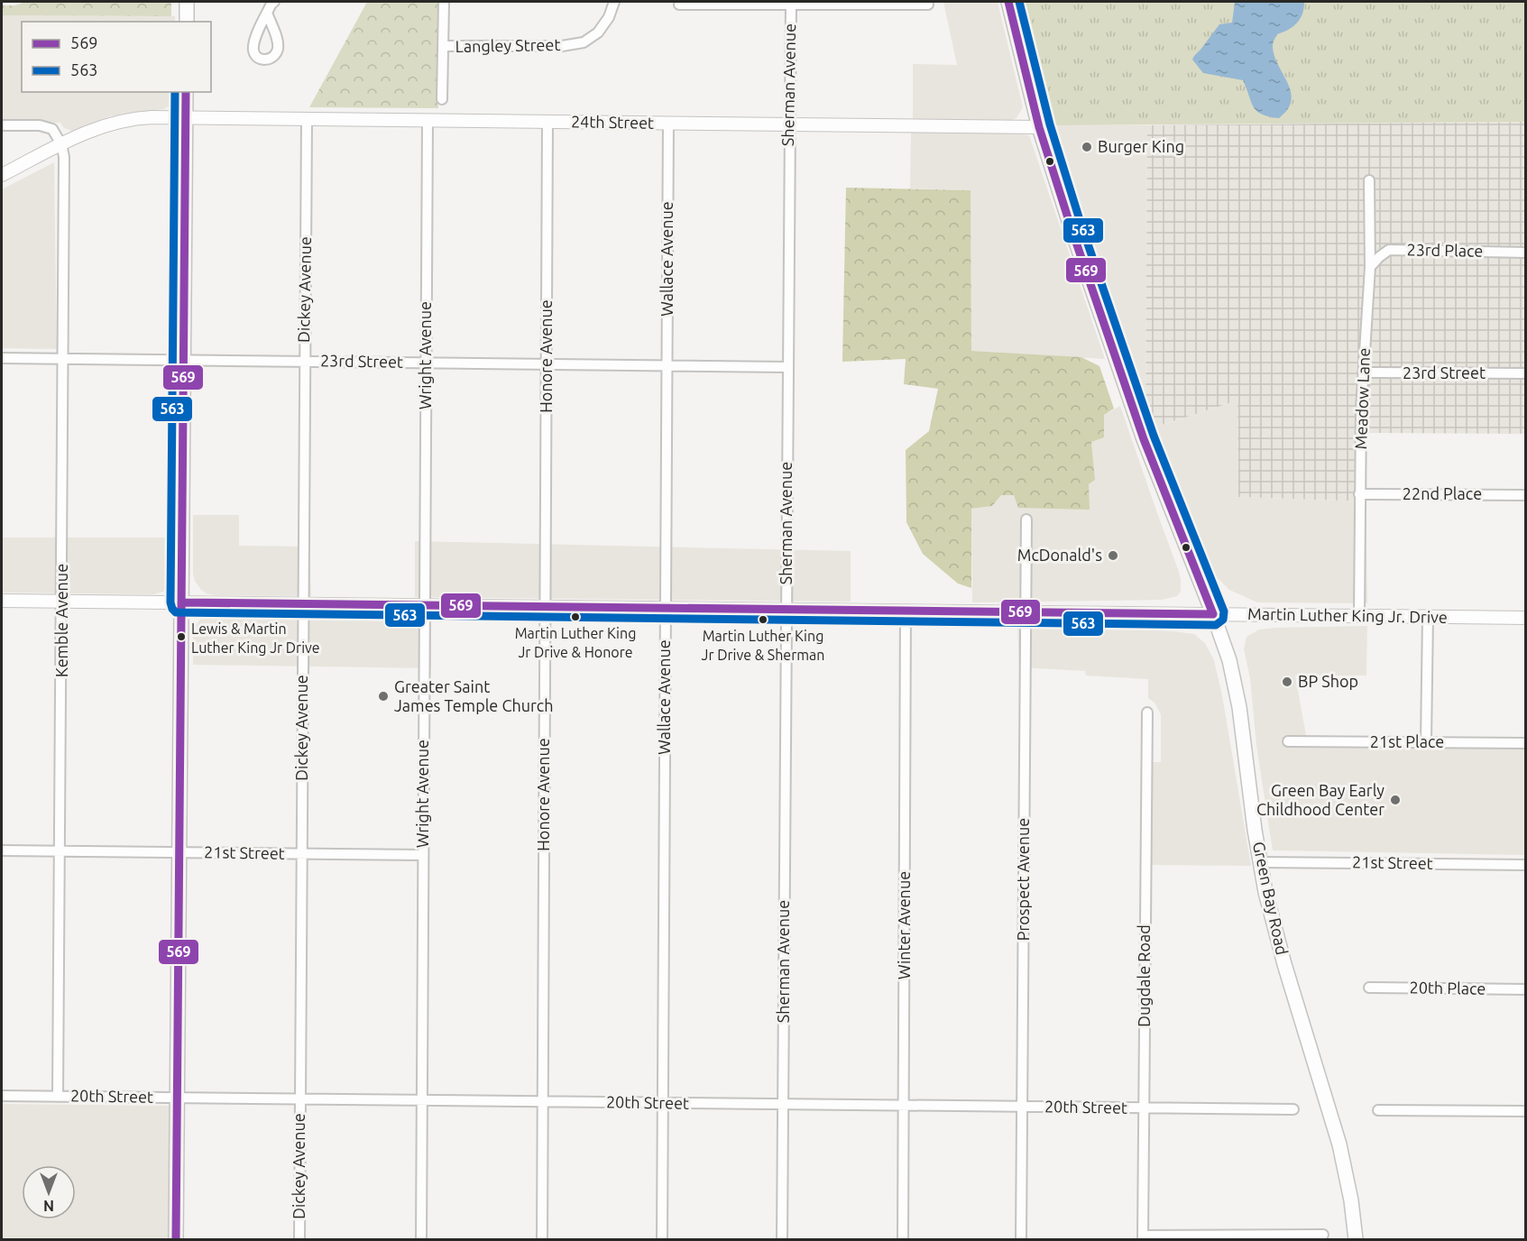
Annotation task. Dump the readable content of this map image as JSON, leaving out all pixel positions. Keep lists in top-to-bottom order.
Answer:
{
  "streets": {
    "main road": ["Green Bay Road"],
    "street": [
      "Langley Street",
      "Sherman Avenue",
      "24th Street",
      "23rd Place",
      "Wallace Avenue",
      "Dickey Avenue",
      "Wright Avenue",
      "Honore Avenue",
      "23rd Street",
      "Meadow Lane",
      "22nd Place",
      "Martin Luther King Jr. Drive",
      "Kemble Avenue",
      "21st Place",
      "21st Street",
      "Prospect Avenue",
      "Winter Avenue",
      "Dugdale Road",
      "20th Place",
      "20th Street"
    ]
  },
  "crossings": [
    ["Sherman Avenue", "24th Street"],
    ["Sherman Avenue", "23rd Street"],
    ["Sherman Avenue", "Martin Luther King Jr. Drive"],
    ["Sherman Avenue", "20th Street"],
    ["24th Street", "Wallace Avenue"],
    ["24th Street", "Dickey Avenue"],
    ["24th Street", "Wright Avenue"],
    ["24th Street", "Honore Avenue"],
    ["24th Street", "Kemble Avenue"],
    ["24th Street", "Green Bay Road"],
    ["23rd Place", "Meadow Lane"],
    ["Wallace Avenue", "23rd Street"],
    ["Wallace Avenue", "Martin Luther King Jr. Drive"],
    ["Wallace Avenue", "20th Street"],
    ["Dickey Avenue", "23rd Street"],
    ["Dickey Avenue", "Martin Luther King Jr. Drive"],
    ["Dickey Avenue", "21st Street"],
    ["Dickey Avenue", "20th Street"],
    ["Wright Avenue", "23rd Street"],
    ["Wright Avenue", "Martin Luther King Jr. Drive"],
    ["Wright Avenue", "21st Street"],
    ["Wright Avenue", "20th Street"],
    ["Honore Avenue", "23rd Street"],
    ["Honore Avenue", "Martin Luther King Jr. Drive"],
    ["Honore Avenue", "20th Street"],
    ["23rd Street", "Meadow Lane"],
    ["23rd Street", "Kemble Avenue"],
    ["Meadow Lane", "22nd Place"],
    ["Meadow Lane", "Martin Luther King Jr. Drive"],
    ["Martin Luther King Jr. Drive", "Kemble Avenue"],
    ["Martin Luther King Jr. Drive", "Prospect Avenue"],
    ["Martin Luther King Jr. Drive", "Green Bay Road"],
    ["Martin Luther King Jr. Drive", "Winter Avenue"],
    ["Kemble Avenue", "21st Street"],
    ["Kemble Avenue", "20th Street"],
    ["21st Street", "Green Bay Road"],
    ["Prospect Avenue", "20th Street"],
    ["Winter Avenue", "20th Street"],
    ["Dugdale Road", "20th Street"]
  ],
  "places": [
    "Burger King",
    "McDonald's",
    "Martin Luther King Jr Drive & Honore",
    "Martin Luther King Jr Drive & Sherman",
    "Lewis & Martin Luther King Jr Drive",
    "BP Shop",
    "Greater Saint James Temple Church",
    "Green Bay Early Childhood Center"
  ],
  "lines": ["transit line 569", "transit line 563"],
  "legend": ["569", "563"],
  "north": "bottom"
}
